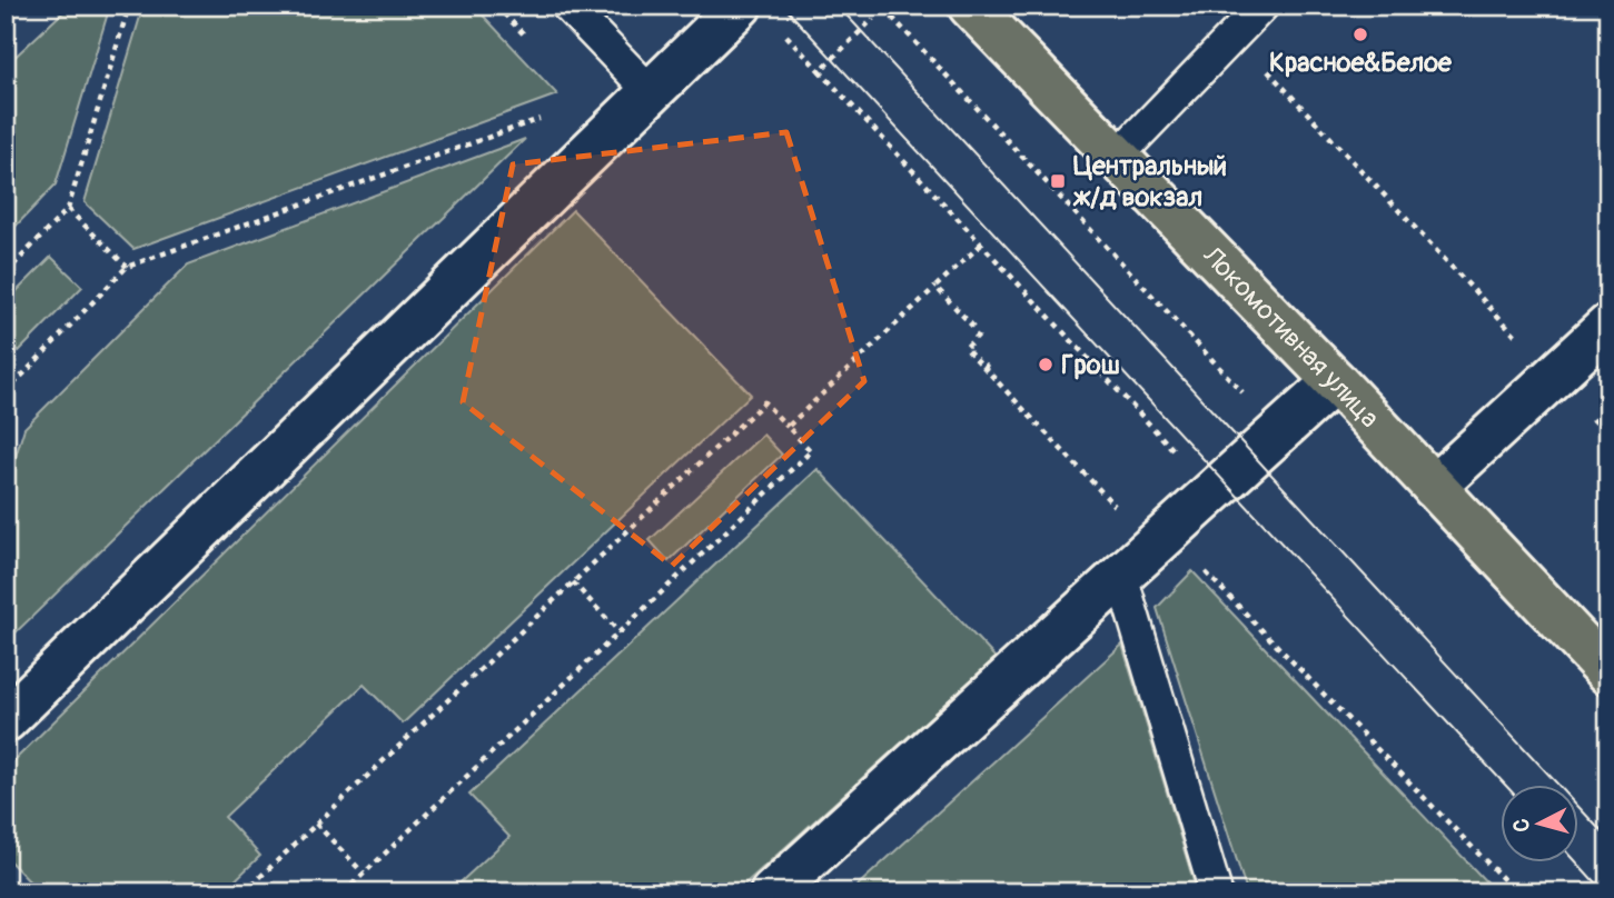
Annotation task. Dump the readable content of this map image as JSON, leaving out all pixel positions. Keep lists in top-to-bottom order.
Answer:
{
  "streets": {
    "main road": ["Локомотивная улица"]
  },
  "places": {
    "other": ["Красное&Белое", "Грош"],
    "transit": ["Центральный ж/д вокзал"]
  },
  "north": "left"
}
